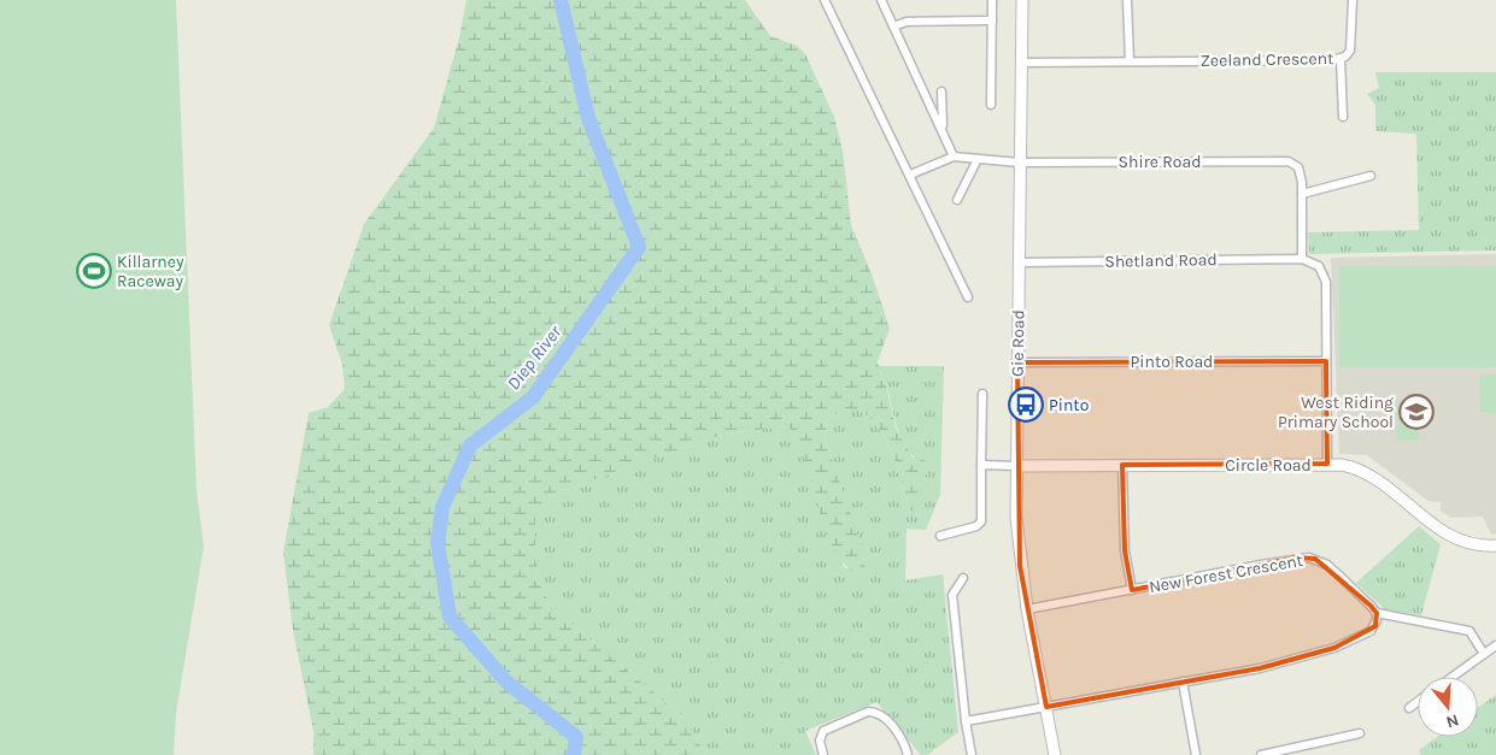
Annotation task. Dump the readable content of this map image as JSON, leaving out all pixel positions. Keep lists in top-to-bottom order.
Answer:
{
  "streets": {
    "street": [
      "Zeeland Crescent",
      "Shire Road",
      "Shetland Road",
      "Gie Road",
      "Pinto Road",
      "Circle Road",
      "New Forest Crescent"
    ]
  },
  "crossings": [
    ["Zeeland Crescent", "Gie Road"],
    ["Shire Road", "Gie Road"],
    ["Shetland Road", "Gie Road"],
    ["Gie Road", "Pinto Road"],
    ["Gie Road", "Circle Road"],
    ["Gie Road", "New Forest Crescent"]
  ],
  "water": ["Diep River"],
  "places": {
    "sports": ["Killarney Raceway"],
    "bus stop": ["Pinto"],
    "school or university": ["West Riding Primary School"]
  },
  "north": "bottom"
}
